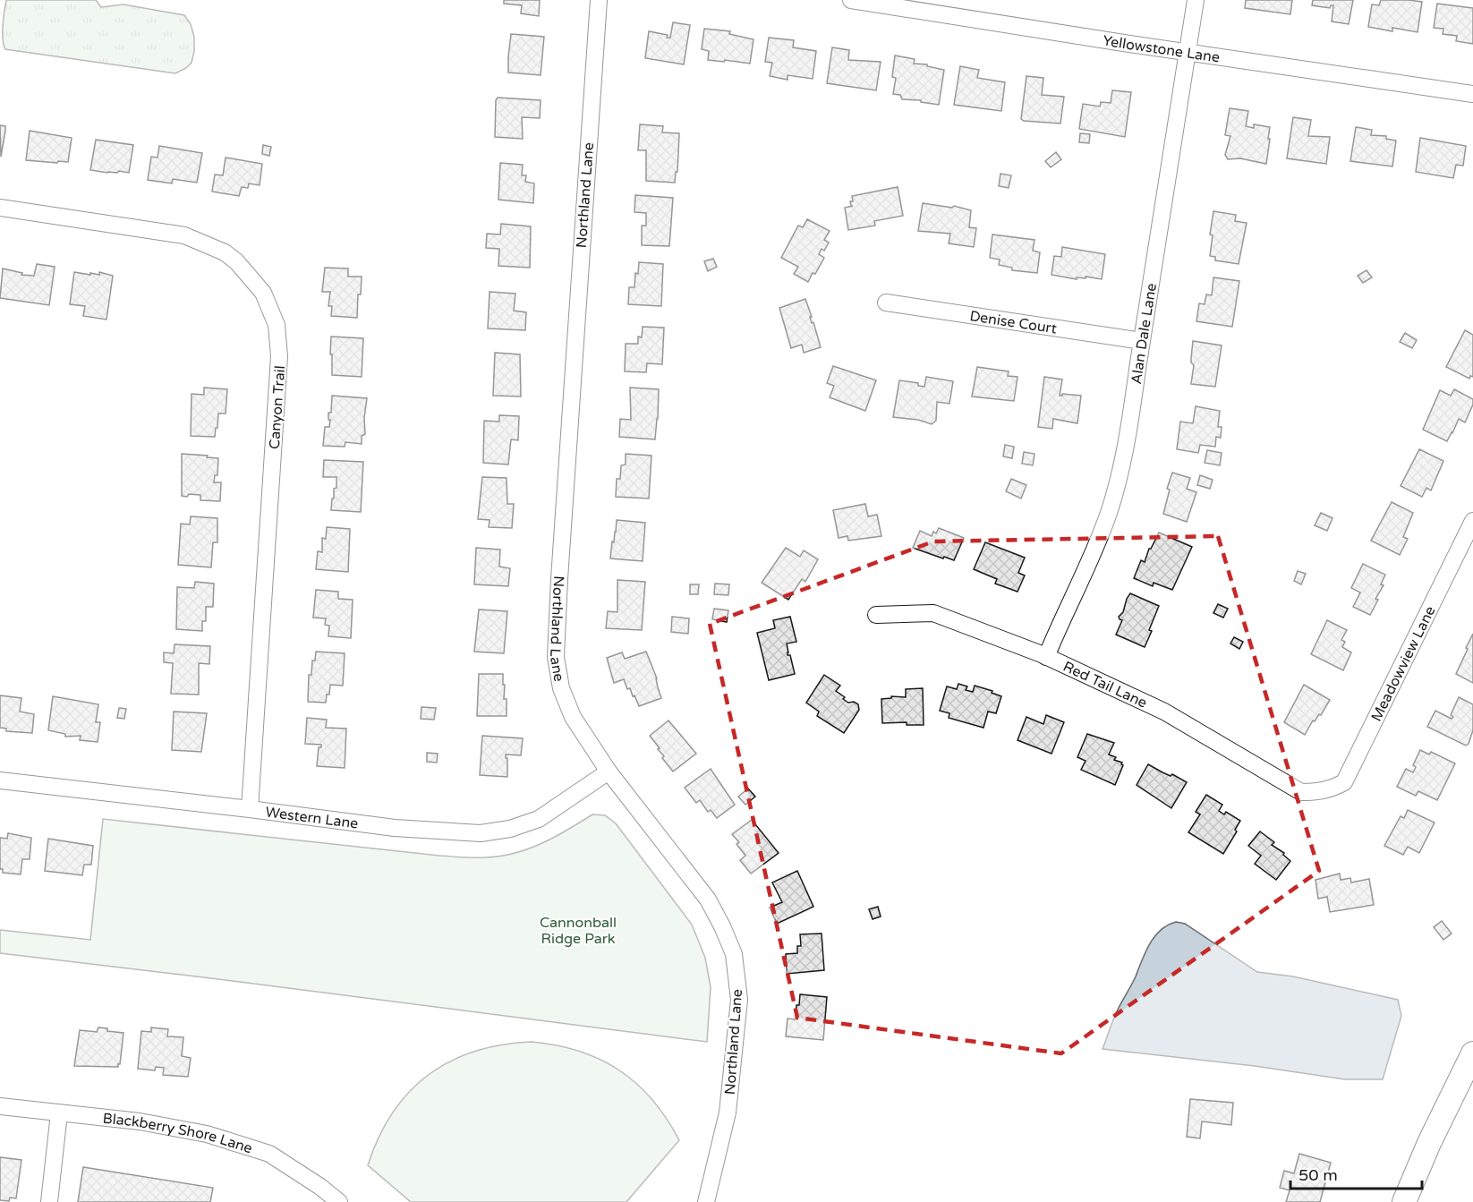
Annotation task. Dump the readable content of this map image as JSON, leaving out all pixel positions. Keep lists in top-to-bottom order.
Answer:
{
  "streets": {
    "street": [
      "Yellowstone Lane",
      "Northland Lane",
      "Denise Court",
      "Alan Dale Lane",
      "Canyon Trail",
      "Meadowview Lane",
      "Red Tail Lane",
      "Western Lane",
      "Blackberry Shore Lane"
    ]
  },
  "crossings": [
    ["Yellowstone Lane", "Alan Dale Lane"],
    ["Northland Lane", "Western Lane"],
    ["Denise Court", "Alan Dale Lane"],
    ["Alan Dale Lane", "Red Tail Lane"],
    ["Canyon Trail", "Western Lane"],
    ["Meadowview Lane", "Red Tail Lane"]
  ],
  "parks": ["Cannonball Ridge Park"],
  "scale_bar": "50 m"
}
